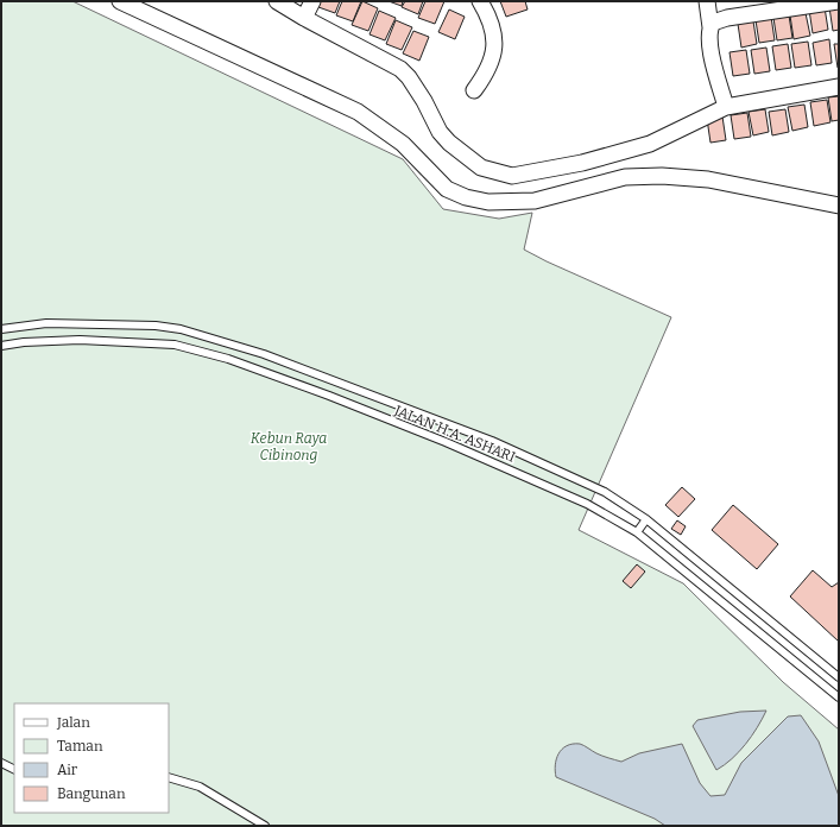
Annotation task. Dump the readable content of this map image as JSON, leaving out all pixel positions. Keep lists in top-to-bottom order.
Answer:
{
  "streets": {
    "lane": ["JALAN H.A. ASHARI"]
  },
  "parks": ["Kebun Raya Cibinong"],
  "legend": [
    "Jalan",
    "Taman",
    "Air",
    "Bangunan"
  ]
}
